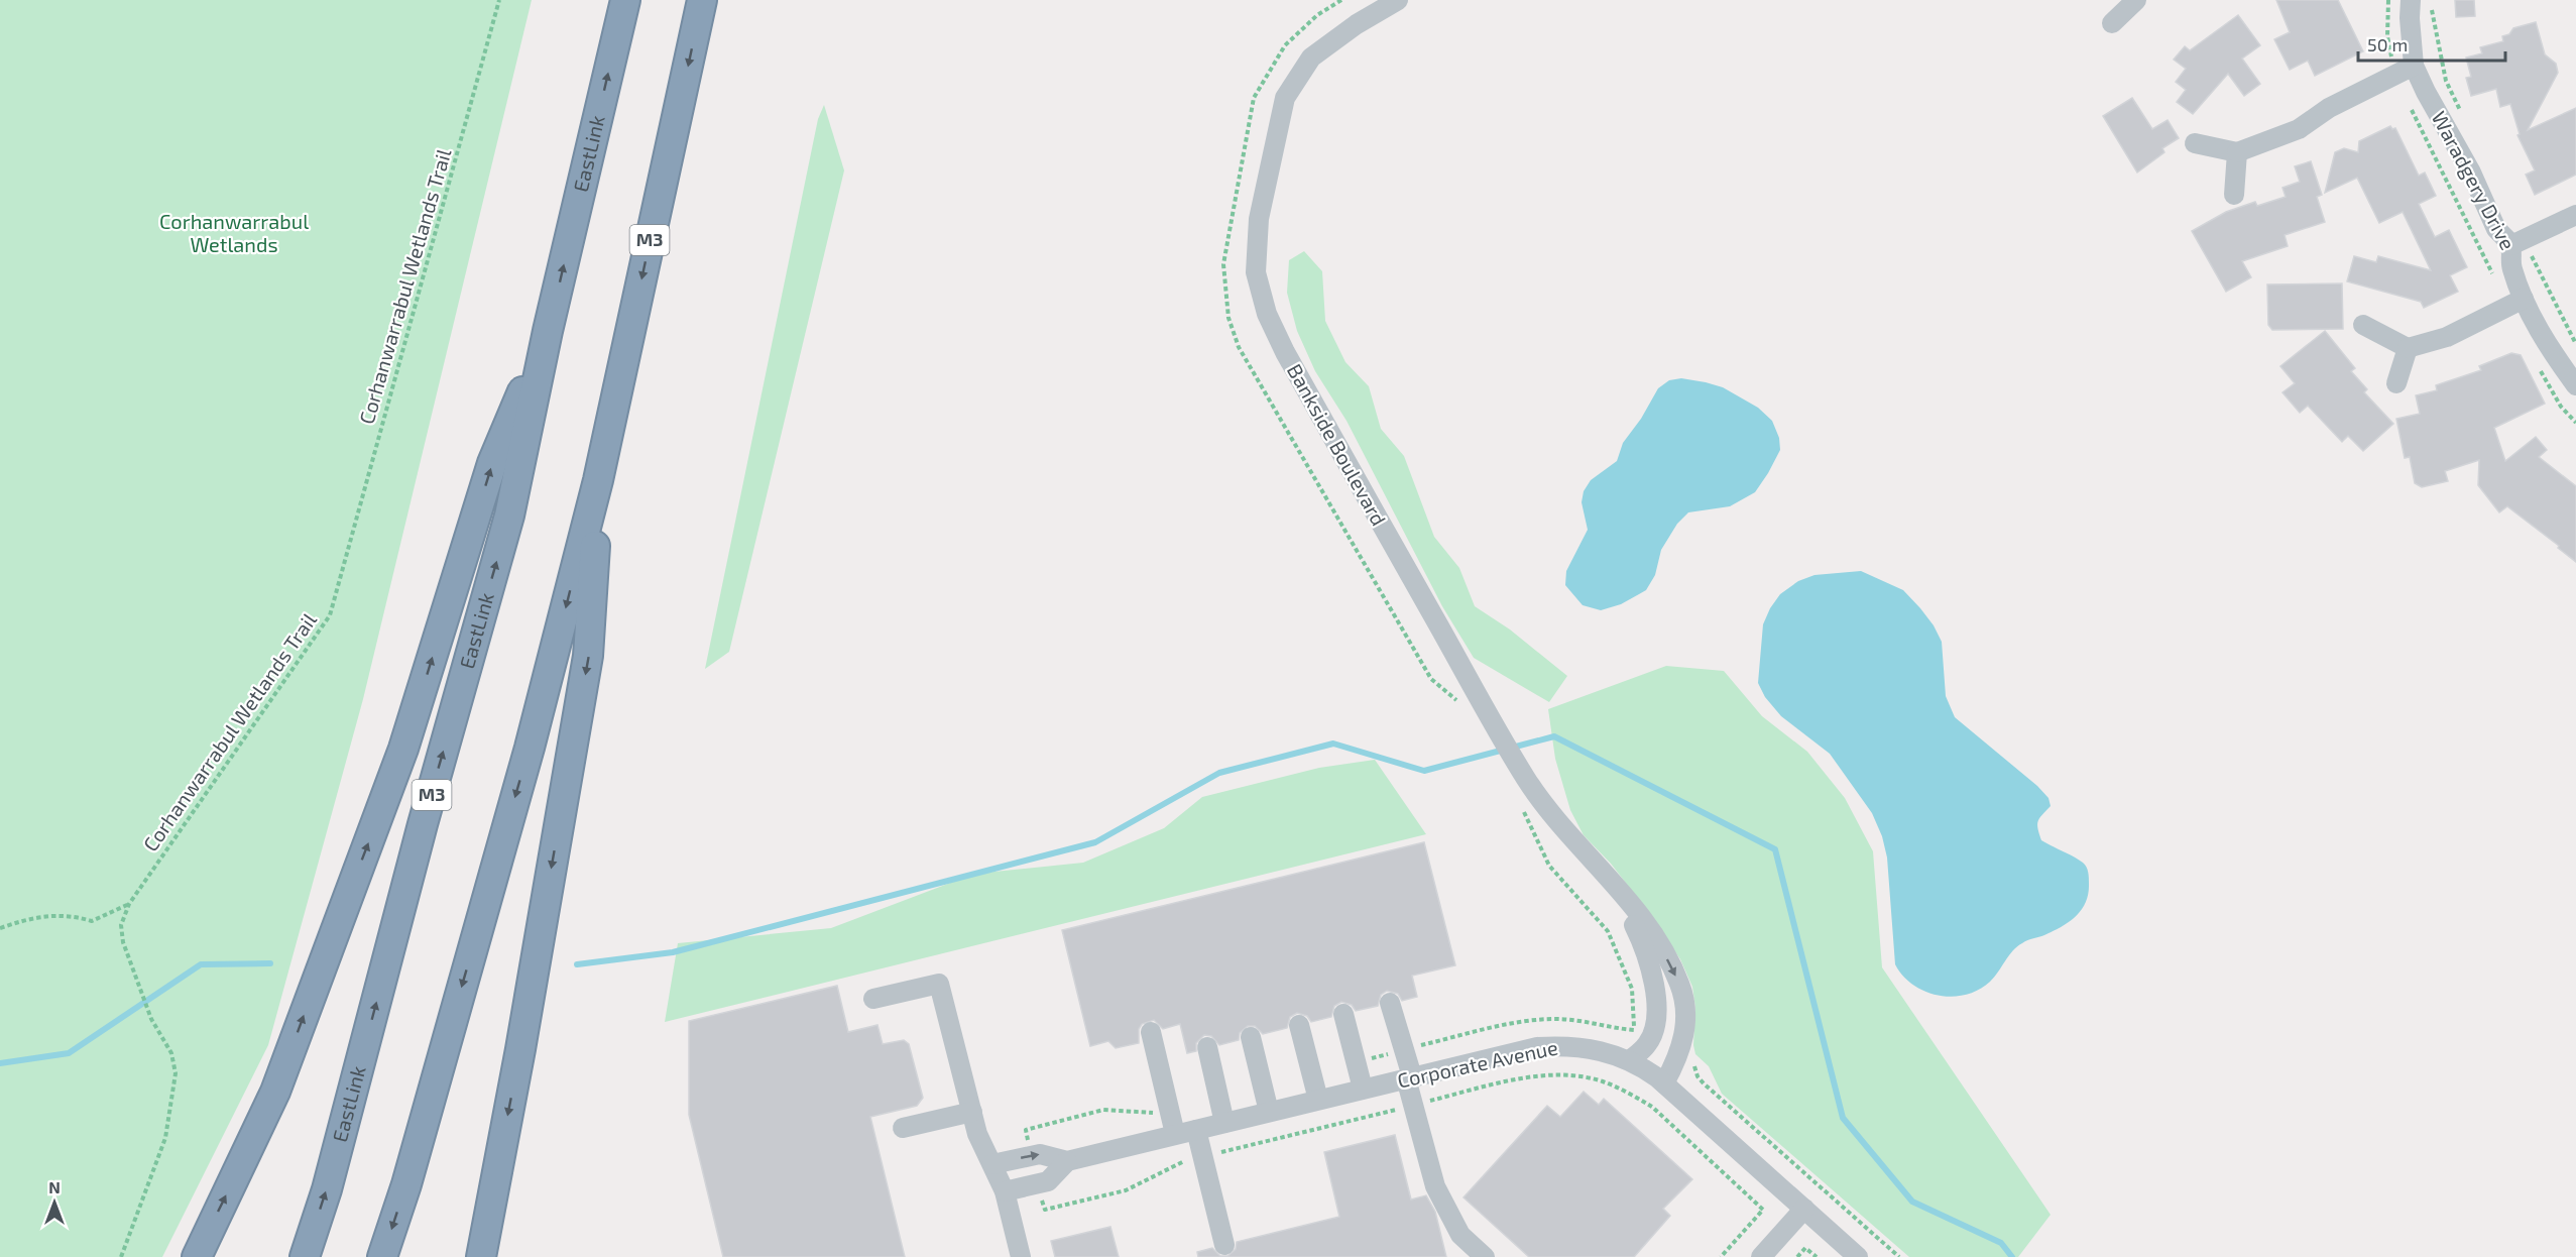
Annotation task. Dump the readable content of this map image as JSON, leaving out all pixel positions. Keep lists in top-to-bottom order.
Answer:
{
  "streets": {
    "highway": ["EastLink", "M3"],
    "street": ["Waradgery Drive", "Bankside Boulevard", "Corporate Avenue"],
    "path": ["Corhanwarrabul Wetlands Trail"]
  },
  "crossings": [
    ["Bankside Boulevard", "Corporate Avenue"]
  ],
  "parks": ["Corhanwarrabul Wetlands"],
  "scale_bar": "50 m",
  "north": "top"
}
